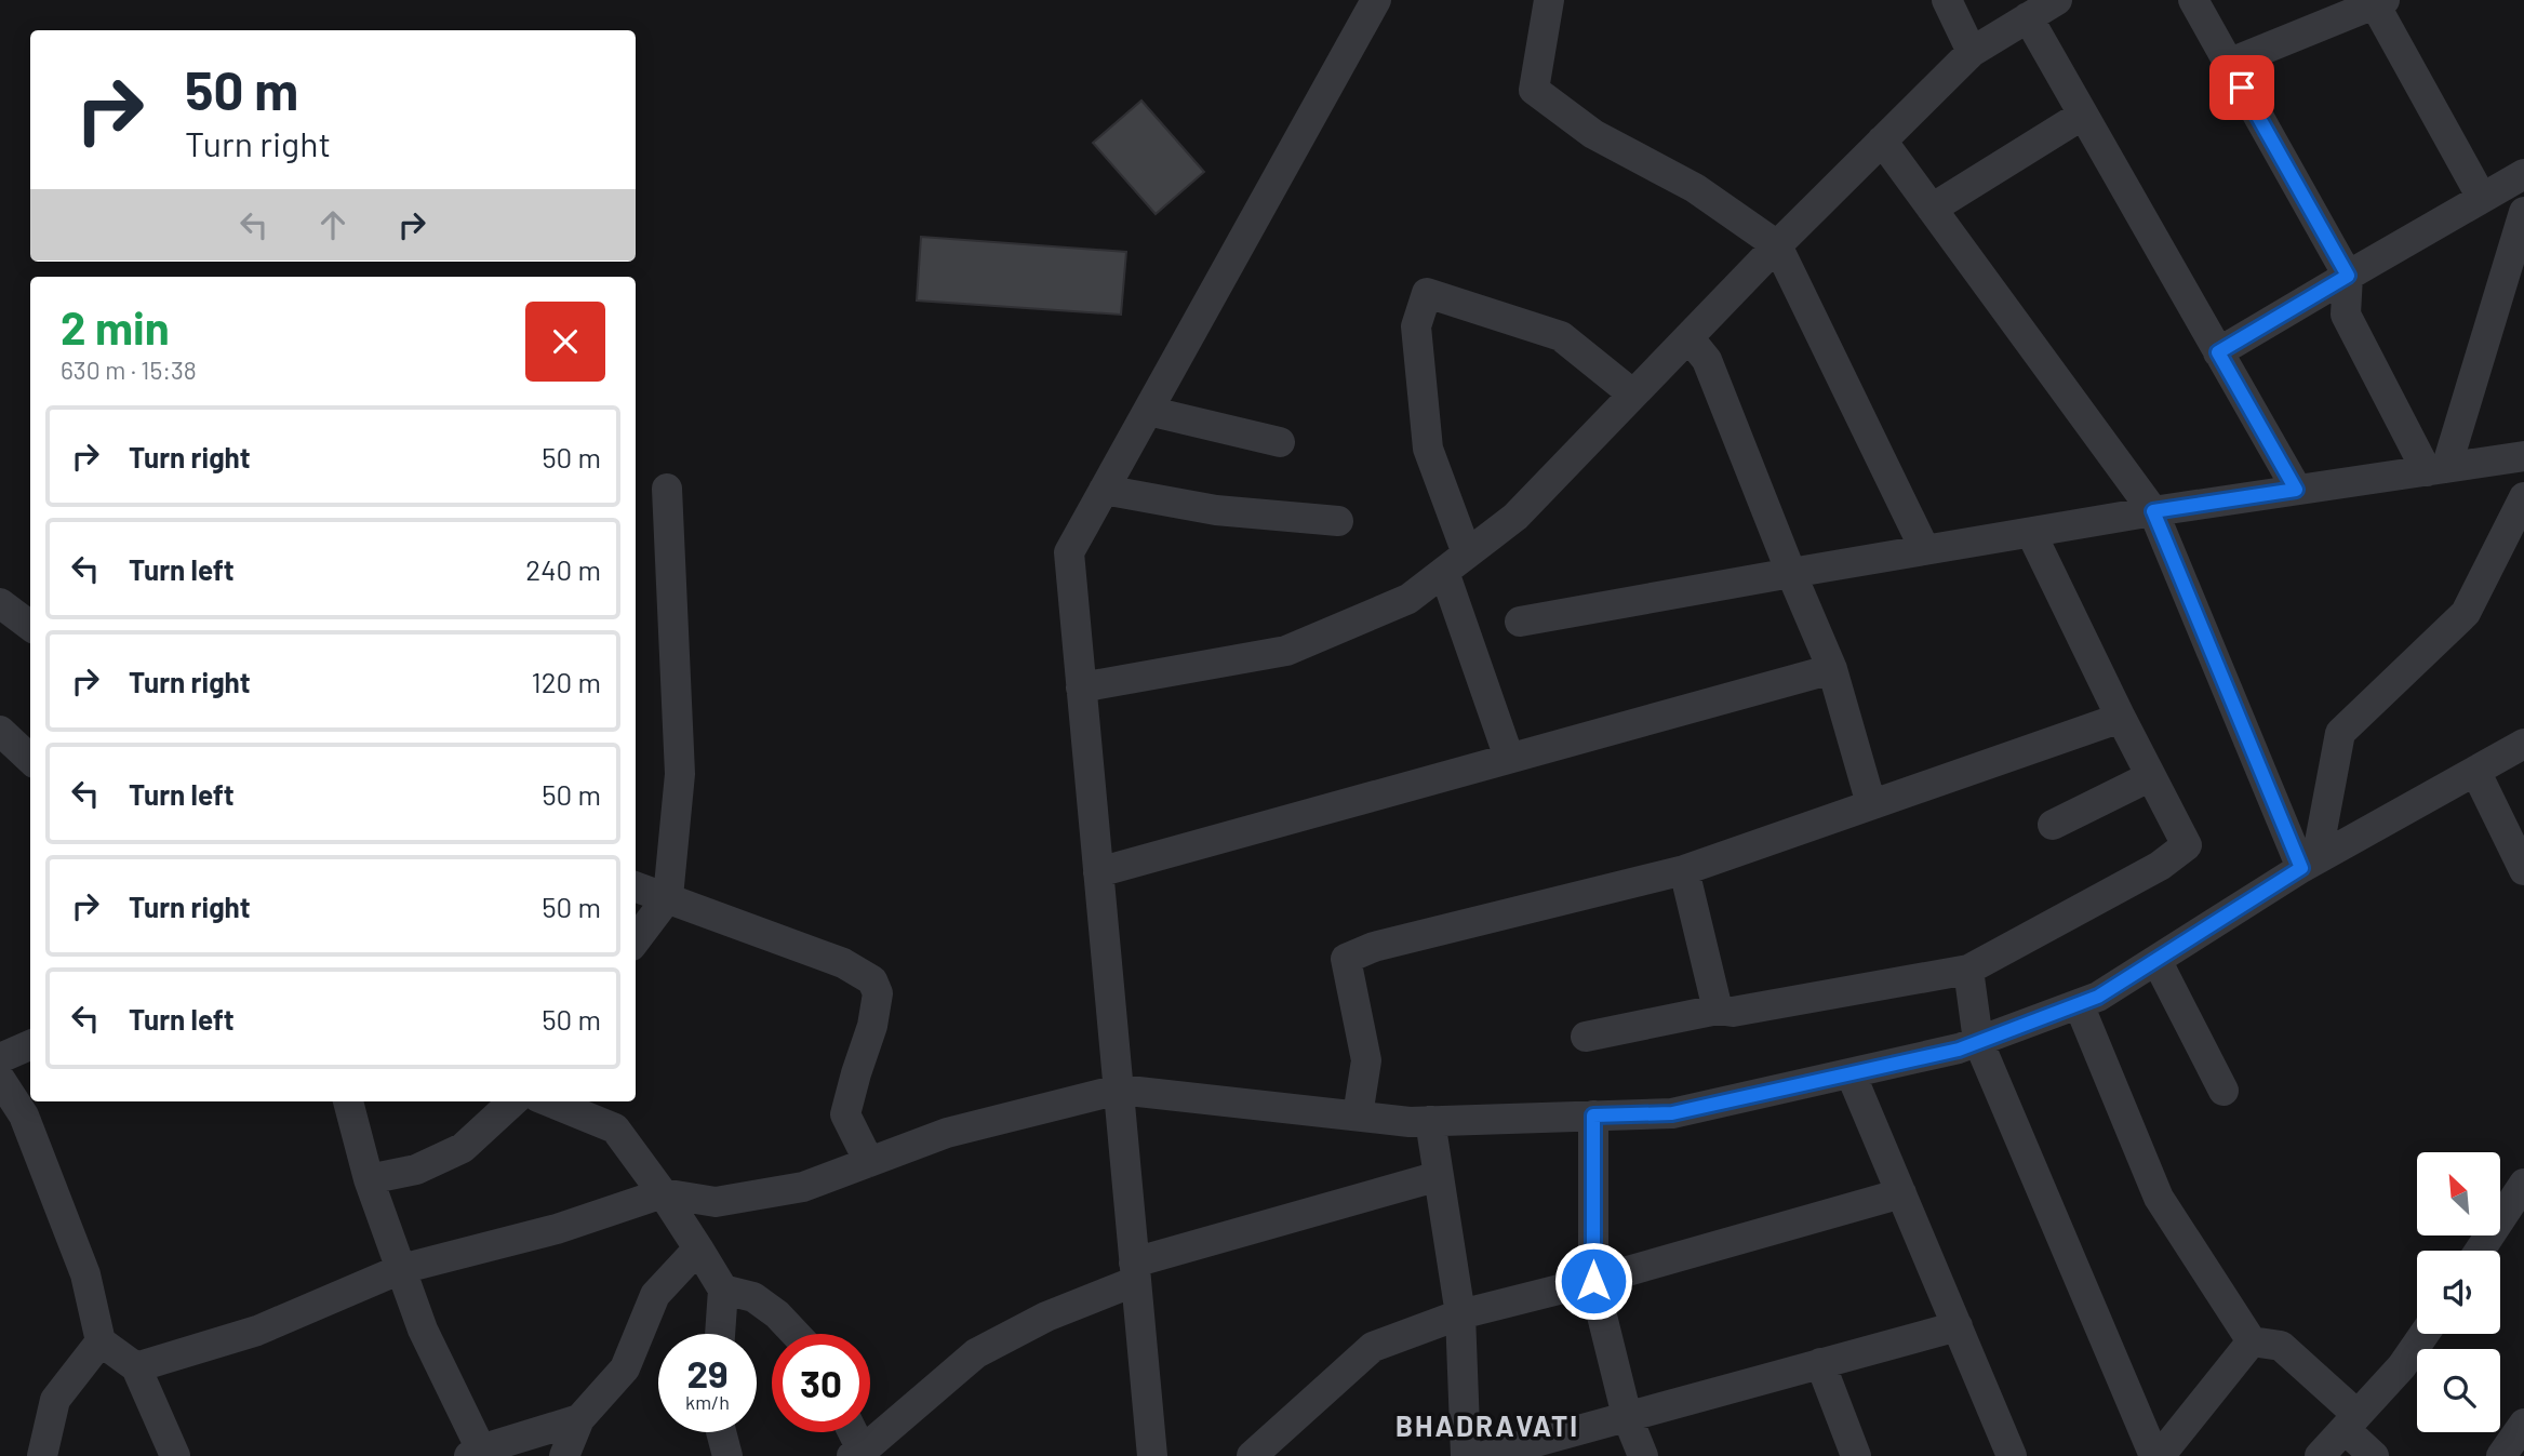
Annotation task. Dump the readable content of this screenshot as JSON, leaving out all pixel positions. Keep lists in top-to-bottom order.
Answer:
{
  "districts": ["BHADRAVATI"],
  "north": "top left",
  "page": {
    "turn": ["50 m", "Turn right"],
    "heading": ["2 min", "630 m · 15:38"],
    "list": [
      {
        "name": "Turn right",
        "value": "50 m"
      },
      {
        "name": "Turn left",
        "value": "240 m"
      },
      {
        "name": "Turn right",
        "value": "120 m"
      },
      {
        "name": "Turn left",
        "value": "50 m"
      },
      {
        "name": "Turn right",
        "value": "50 m"
      },
      {
        "name": "Turn left",
        "value": "50 m"
      }
    ],
    "speed": "29 km/h",
    "limit": "30"
  }
}
